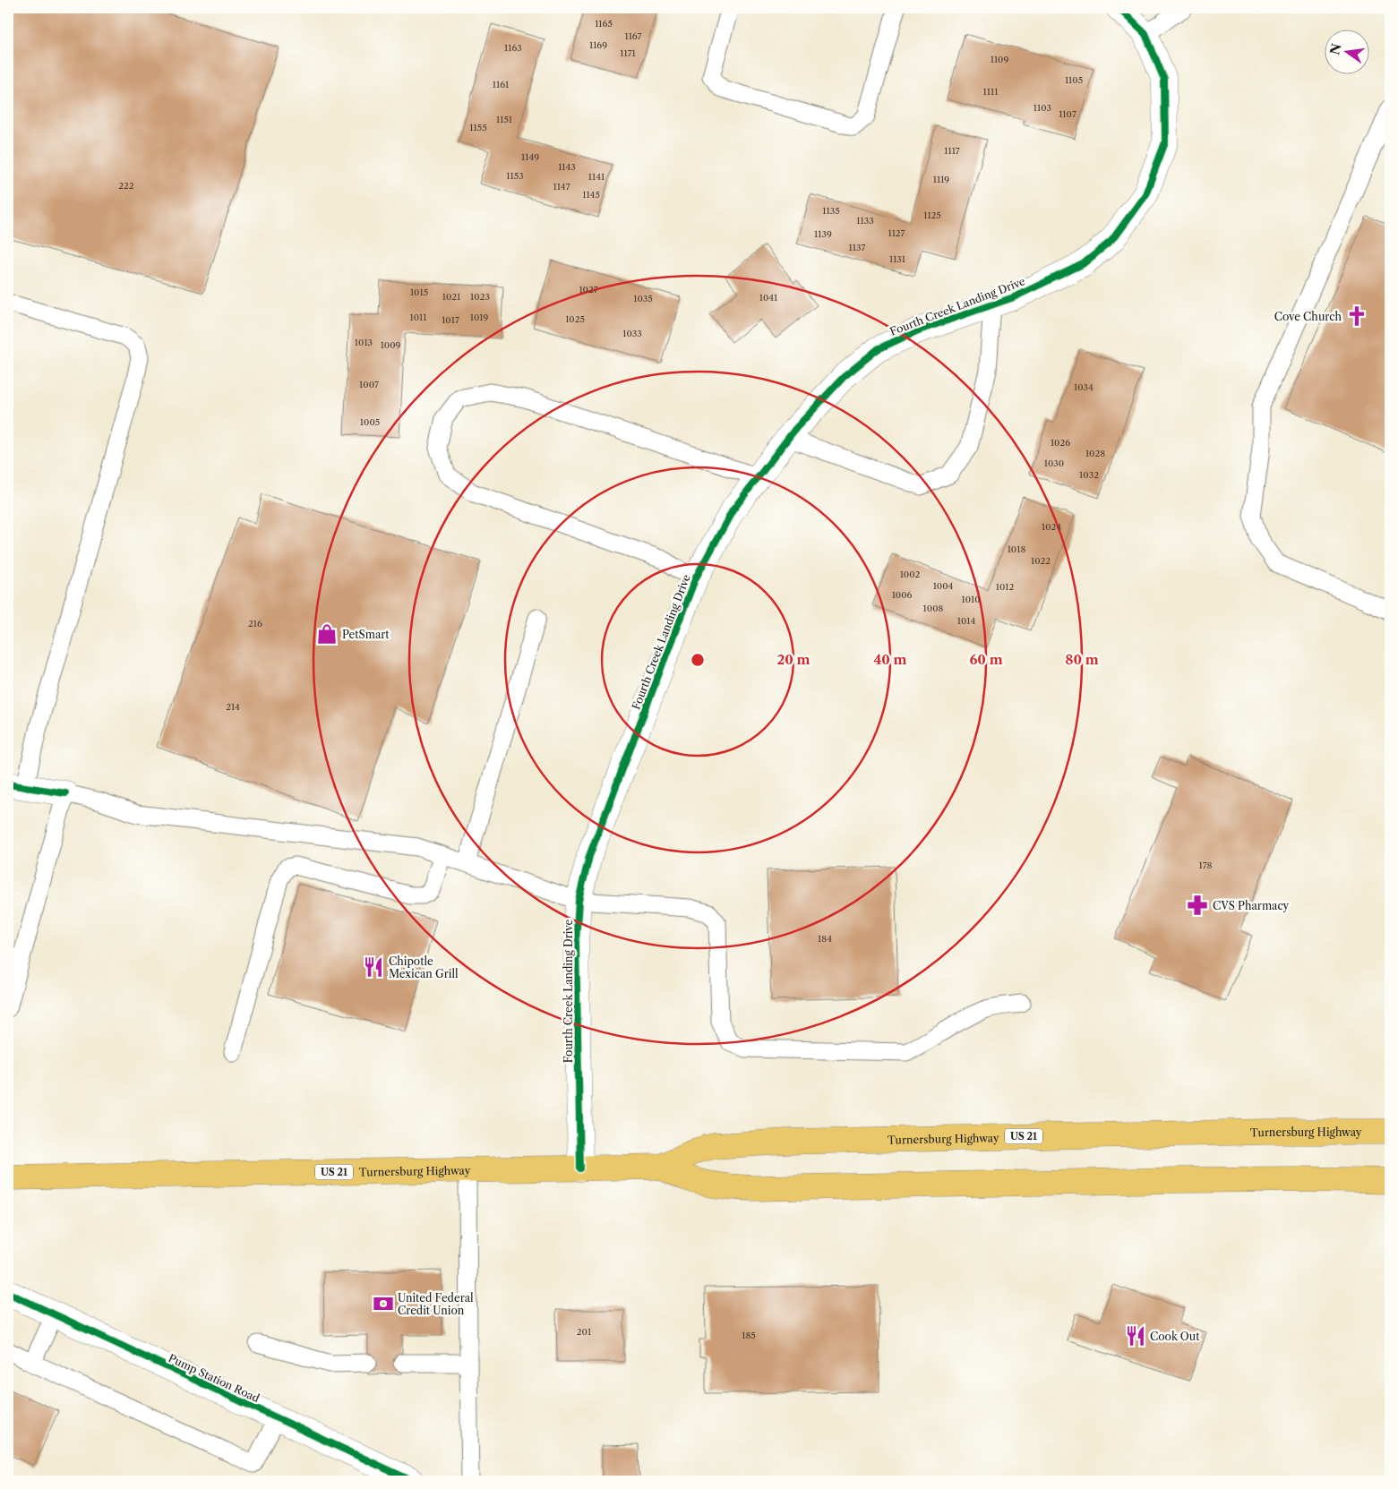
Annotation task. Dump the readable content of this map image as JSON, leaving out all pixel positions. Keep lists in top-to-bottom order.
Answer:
{
  "streets": {
    "main road": ["Turnersburg Highway", "US 21"],
    "street": ["Fourth Creek Landing Drive", "Pump Station Road"]
  },
  "crossings": [
    ["Fourth Creek Landing Drive", "Turnersburg Highway"]
  ],
  "places": {
    "church": ["Cove Church"],
    "shop": ["PetSmart"],
    "pharmacy": ["CVS Pharmacy"],
    "restaurant": ["Chipotle Mexican Grill", "Cook Out"],
    "bank": ["United Federal Credit Union"]
  },
  "house_numbers": [
    "1165",
    "1167",
    "1169",
    "1163",
    "1171",
    "1109",
    "1105",
    "1161",
    "1111",
    "1103",
    "1107",
    "1151",
    "1155",
    "1117",
    "1149",
    "1143",
    "1153",
    "1141",
    "1119",
    "222",
    "1147",
    "1145",
    "1135",
    "1125",
    "1133",
    "1127",
    "1139",
    "1137",
    "1131",
    "1027",
    "1015",
    "1021",
    "1023",
    "1041",
    "1035",
    "1011",
    "1019",
    "1025",
    "1017",
    "1033",
    "1013",
    "1009",
    "1007",
    "1034",
    "1005",
    "1026",
    "1028",
    "1030",
    "1032",
    "1024",
    "1018",
    "1022",
    "1002",
    "1004",
    "1012",
    "1006",
    "1010",
    "1008",
    "1014",
    "216",
    "214",
    "178",
    "184",
    "201",
    "185"
  ],
  "north": "left",
  "rings": [
    "20 m",
    "40 m",
    "60 m",
    "80 m"
  ]
}
